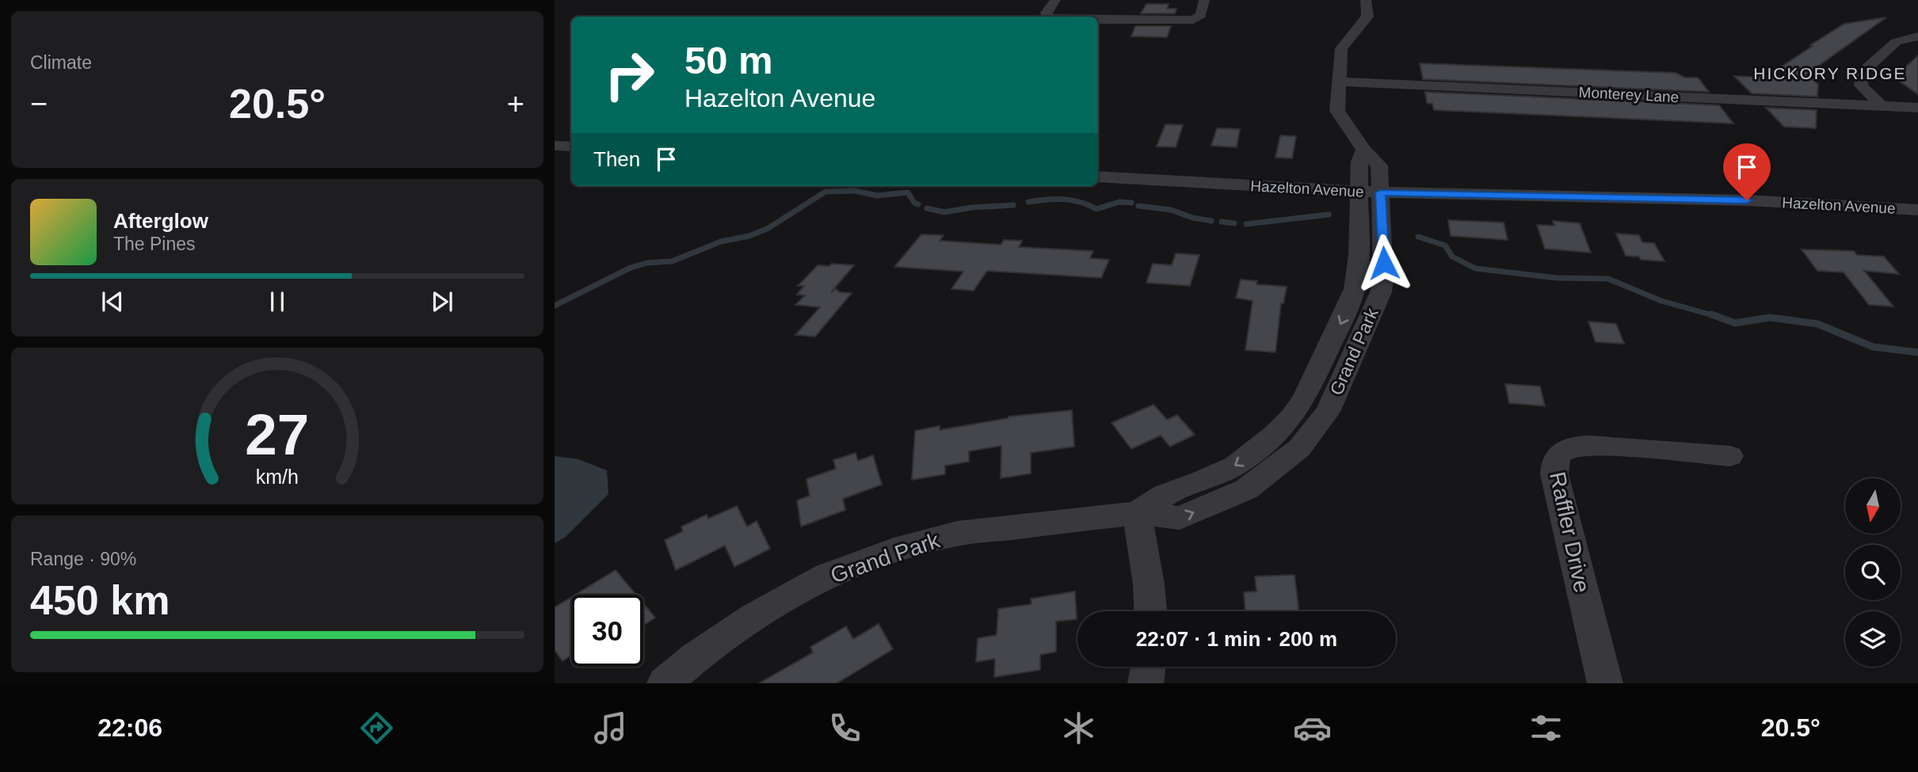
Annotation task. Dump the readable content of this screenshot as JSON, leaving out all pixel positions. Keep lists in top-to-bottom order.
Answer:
{
  "streets": {
    "street": [
      "Monterey Lane",
      "Hazelton Avenue",
      "Grand Park",
      "Raffler Drive"
    ]
  },
  "crossings": [
    ["Hazelton Avenue", "Grand Park"]
  ],
  "districts": ["HICKORY RIDGE"],
  "north": "bottom",
  "page": {
    "tile": [
      "Climate",
      ["Range · 90%", "450 km"]
    ],
    "turn": ["50 m", "Hazelton Avenue"],
    "heat": ["−", "20.5°", "+"],
    "then": "Then",
    "song": ["Afterglow", "The Pines"],
    "limit": "30",
    "trip": "22:07 · 1 min · 200 m",
    "tabs": ["22:06", "20.5°"],
    "gauge": ["27", "km/h"]
  }
}
